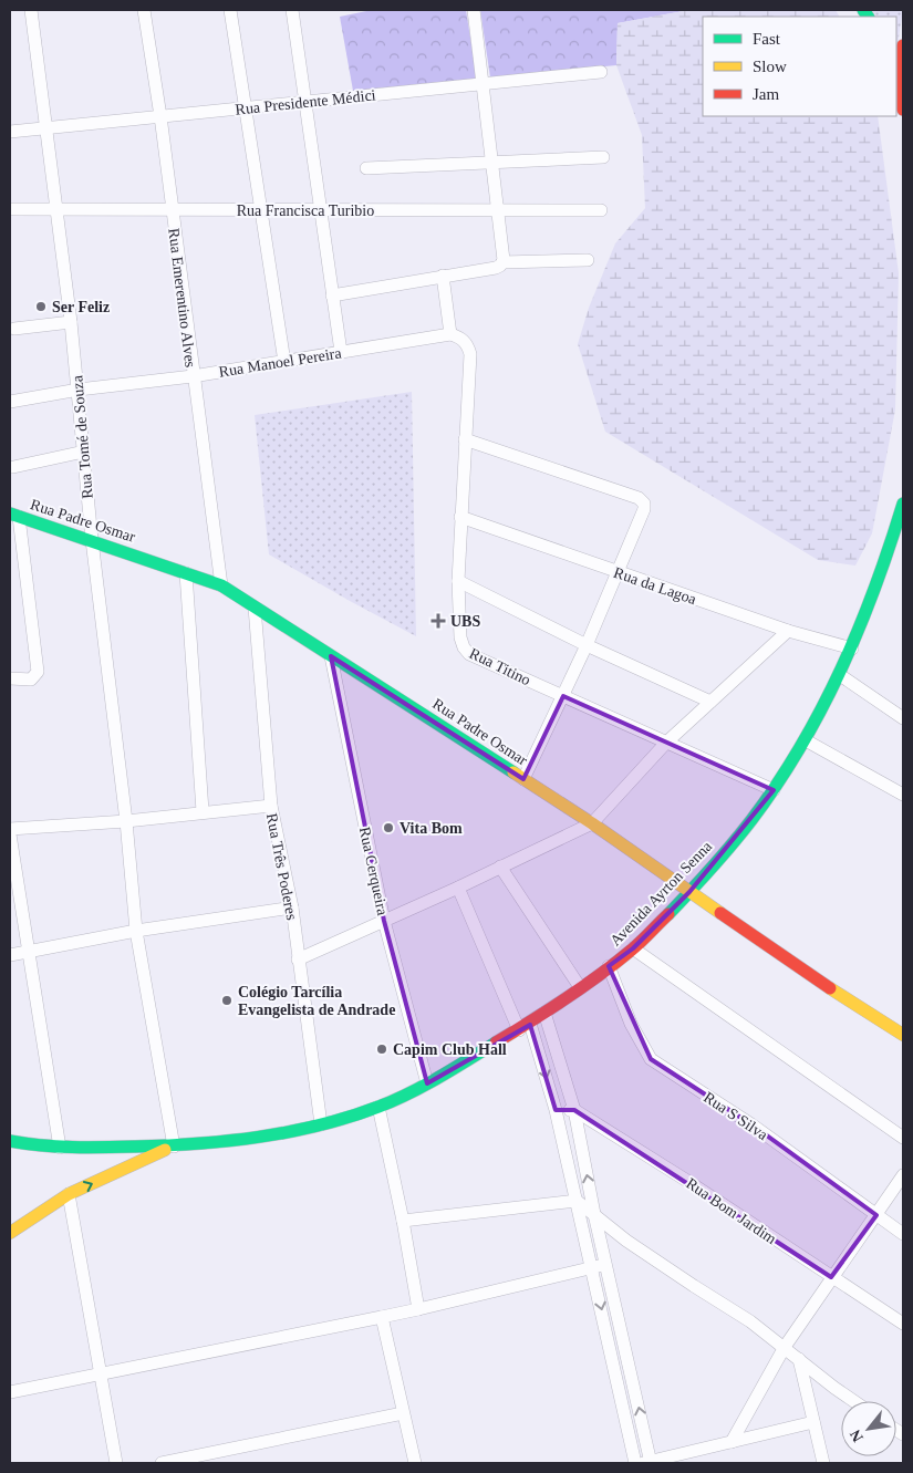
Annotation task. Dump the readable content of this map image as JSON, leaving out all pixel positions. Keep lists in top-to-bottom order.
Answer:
{
  "streets": {
    "main road": ["Rua Padre Osmar", "Avenida Ayrton Senna"],
    "street": [
      "Rua Presidente Médici",
      "Rua Francisca Turibio",
      "Rua Emerentino Alves",
      "Rua Manoel Pereira",
      "Rua Tomé de Souza",
      "Rua da Lagoa",
      "Rua Titino",
      "Rua Três Poderes",
      "Rua Cerqueira",
      "Rua S Silva",
      "Rua Bom Jardim"
    ]
  },
  "crossings": [
    ["Rua Presidente Médici", "Rua Emerentino Alves"],
    ["Rua Presidente Médici", "Rua Tomé de Souza"],
    ["Rua Francisca Turibio", "Rua Emerentino Alves"],
    ["Rua Francisca Turibio", "Rua Tomé de Souza"],
    ["Rua Emerentino Alves", "Rua Manoel Pereira"],
    ["Rua Emerentino Alves", "Rua Padre Osmar"],
    ["Rua Manoel Pereira", "Rua Tomé de Souza"],
    ["Rua Manoel Pereira", "Rua Titino"],
    ["Rua Tomé de Souza", "Rua Padre Osmar"],
    ["Rua Tomé de Souza", "Avenida Ayrton Senna"],
    ["Rua Padre Osmar", "Rua Três Poderes"],
    ["Rua Padre Osmar", "Rua Cerqueira"],
    ["Rua Padre Osmar", "Avenida Ayrton Senna"],
    ["Rua da Lagoa", "Rua Titino"],
    ["Rua da Lagoa", "Avenida Ayrton Senna"],
    ["Rua Titino", "Avenida Ayrton Senna"],
    ["Rua Três Poderes", "Avenida Ayrton Senna"],
    ["Rua Cerqueira", "Avenida Ayrton Senna"],
    ["Avenida Ayrton Senna", "Rua S Silva"]
  ],
  "places": {
    "other": [
      "Ser Feliz",
      "Vita Bom",
      "Colégio Tarcília Evangelista de Andrade",
      "Capim Club Hall"
    ],
    "health": ["UBS"]
  },
  "legend": ["Fast", "Slow", "Jam"],
  "north": "bottom left"
}
